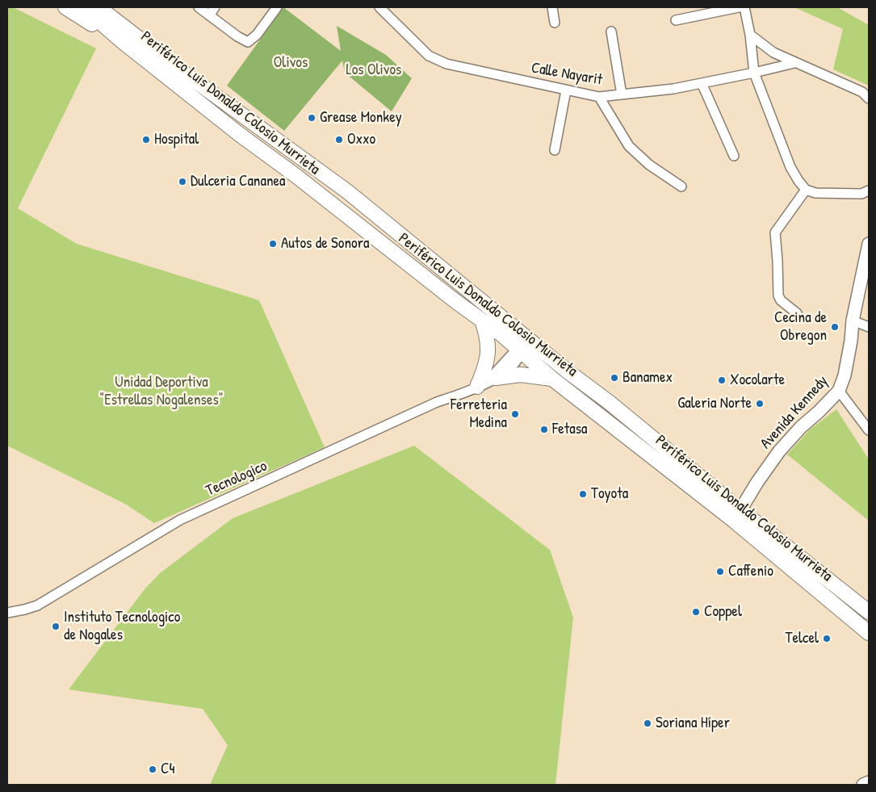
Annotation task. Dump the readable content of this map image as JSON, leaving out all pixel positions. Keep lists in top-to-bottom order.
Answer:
{
  "streets": {
    "main road": ["Periférico Luis Donaldo Colosio Murrieta"],
    "street": ["Calle Nayarit", "Avenida Kennedy", "Tecnologico"]
  },
  "crossings": [
    ["Periférico Luis Donaldo Colosio Murrieta", "Avenida Kennedy"],
    ["Periférico Luis Donaldo Colosio Murrieta", "Tecnologico"]
  ],
  "parks": ["Olivos", "Los Olivos", "Unidad Deportiva \"Estrellas Nogalenses\""],
  "places": [
    "Grease Monkey",
    "Hospital",
    "Oxxo",
    "Dulceria Cananea",
    "Autos de Sonora",
    "Cecina de Obregon",
    "Banamex",
    "Xocolarte",
    "Galeria Norte",
    "Ferreteria Medina",
    "Fetasa",
    "Toyota",
    "Caffenio",
    "Coppel",
    "Instituto Tecnologico de Nogales",
    "Telcel",
    "Soriana Híper",
    "C4"
  ]
}
